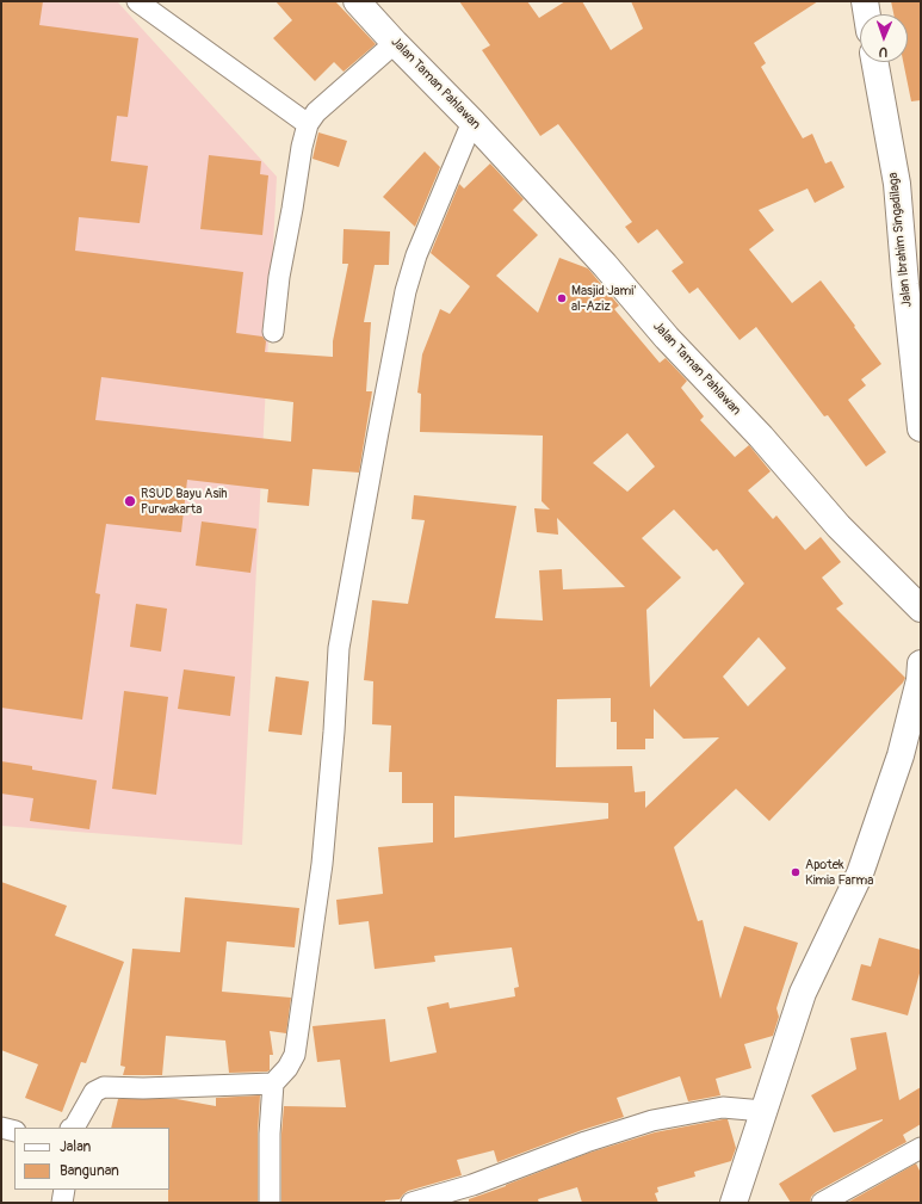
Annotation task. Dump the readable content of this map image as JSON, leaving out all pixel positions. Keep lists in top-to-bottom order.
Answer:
{
  "streets": {
    "main road": ["Jalan Taman Pahlawan", "Jalan Ibrahim Singadilaga"]
  },
  "places": ["Masjid Jami' al-Aziz", "RSUD Bayu Asih Purwakarta", "Apotek Kimia Farma"],
  "legend": ["Jalan", "Bangunan"],
  "north": "bottom"
}
